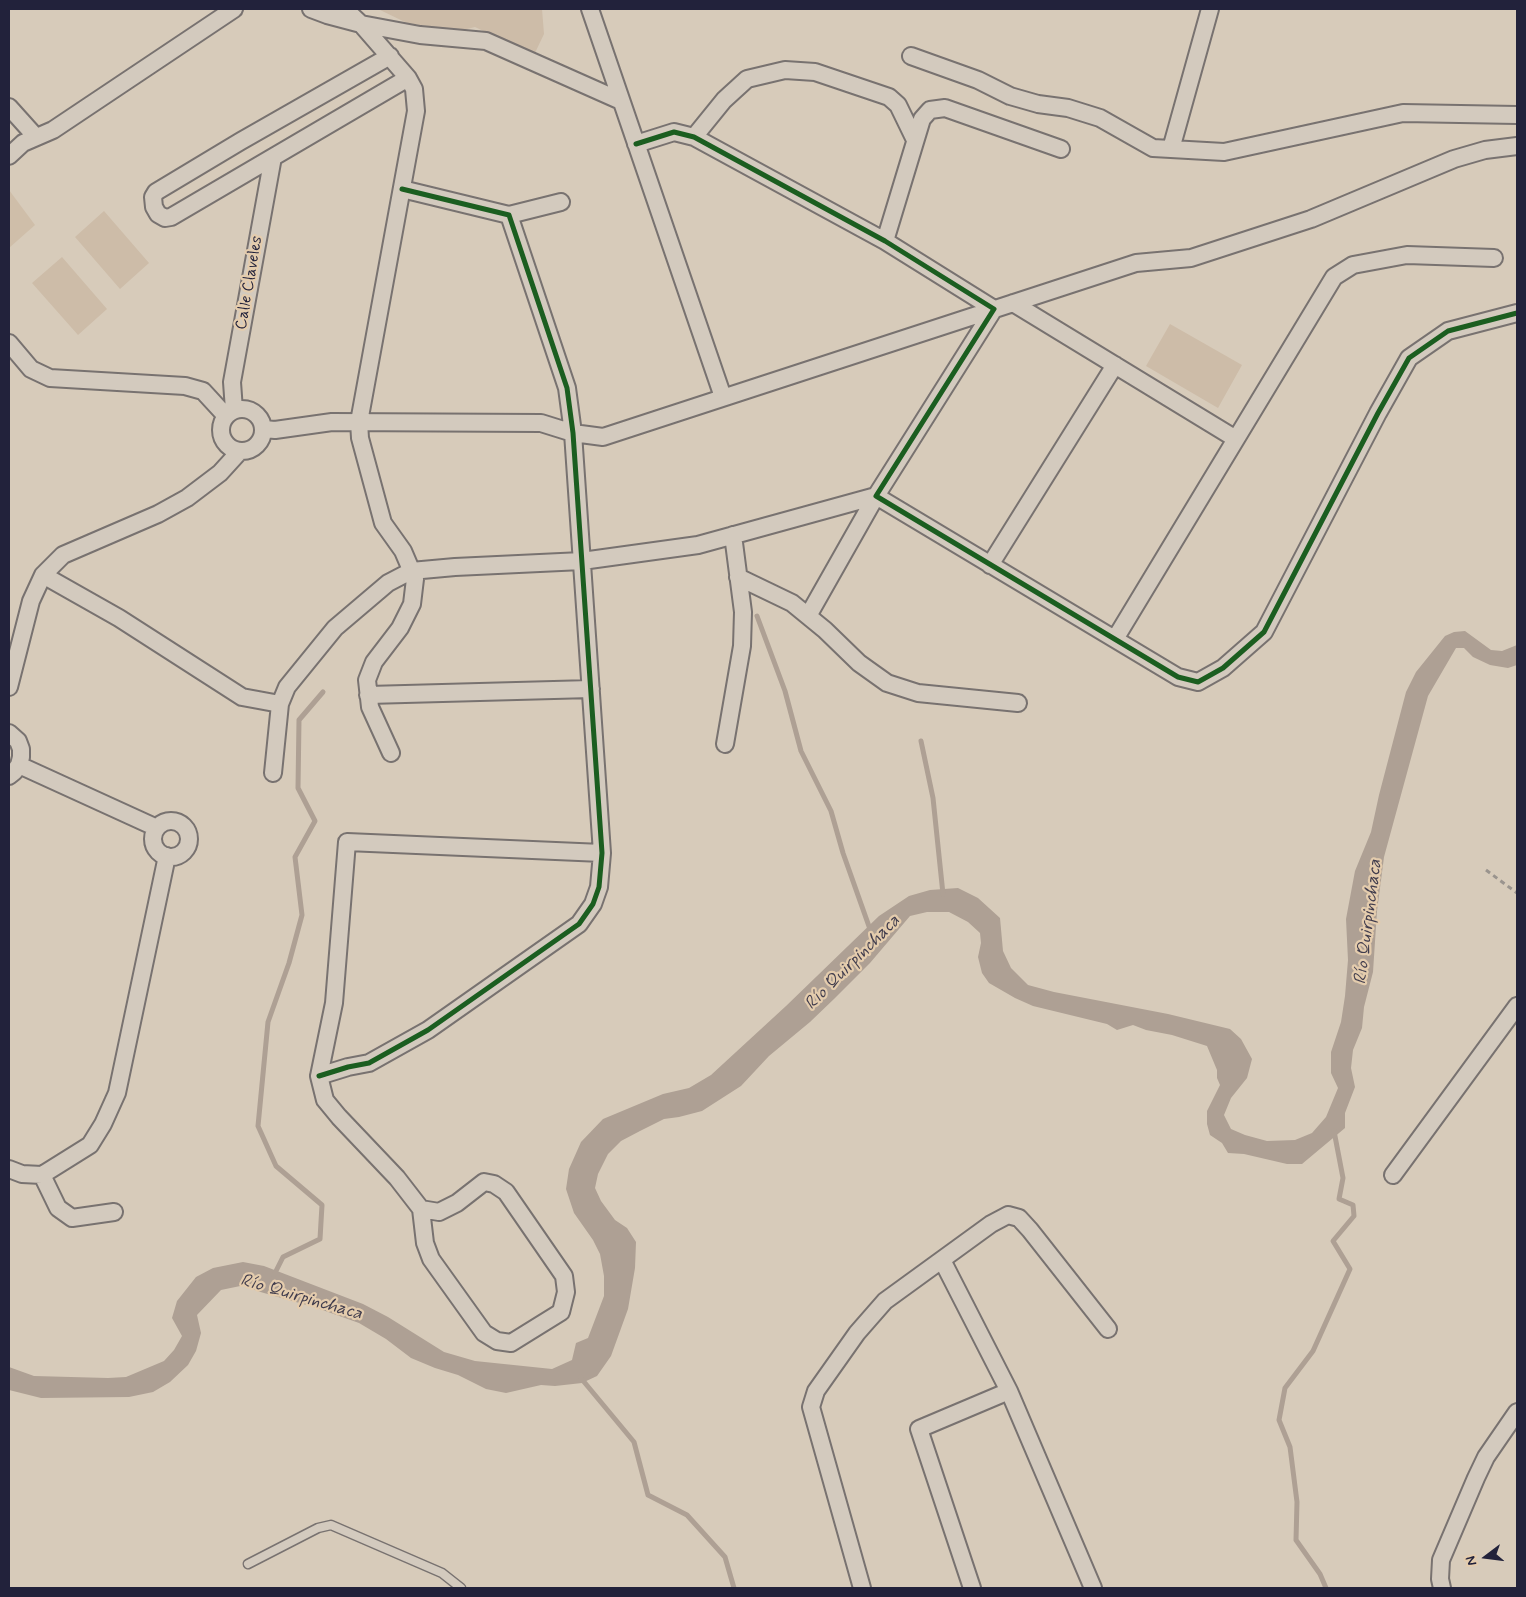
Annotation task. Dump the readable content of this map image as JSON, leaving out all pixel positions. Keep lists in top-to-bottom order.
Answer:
{
  "streets": {
    "street": ["Calle Claveles"]
  },
  "water": ["Río Quirpinchaca"],
  "north": "left"
}
